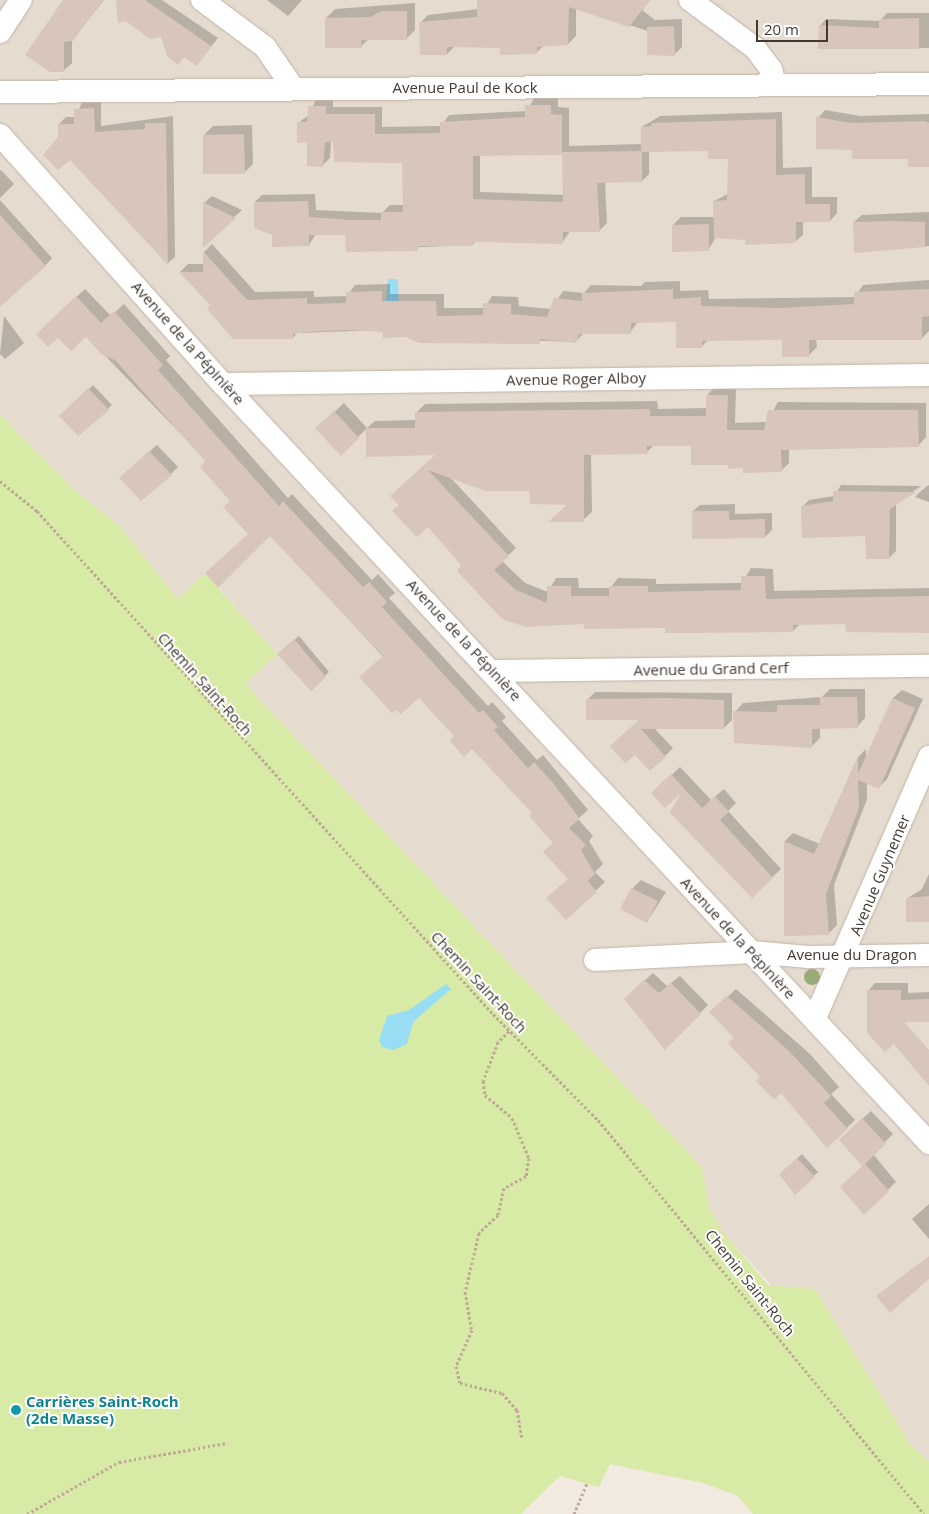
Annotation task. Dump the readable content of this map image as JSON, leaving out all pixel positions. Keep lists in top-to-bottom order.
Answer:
{
  "streets": {
    "street": [
      "Avenue Paul de Kock",
      "Avenue de la Pépinière",
      "Avenue Roger Alboy",
      "Avenue du Grand Cerf",
      "Avenue Guynemer",
      "Avenue du Dragon"
    ],
    "path": ["Chemin Saint-Roch"]
  },
  "crossings": [
    ["Avenue de la Pépinière", "Avenue Roger Alboy"],
    ["Avenue de la Pépinière", "Avenue du Grand Cerf"],
    ["Avenue de la Pépinière", "Avenue Guynemer"],
    ["Avenue de la Pépinière", "Avenue du Dragon"],
    ["Avenue Guynemer", "Avenue du Dragon"]
  ],
  "places": ["Carrières Saint-Roch (2de Masse)"],
  "scale_bar": "20 m"
}
